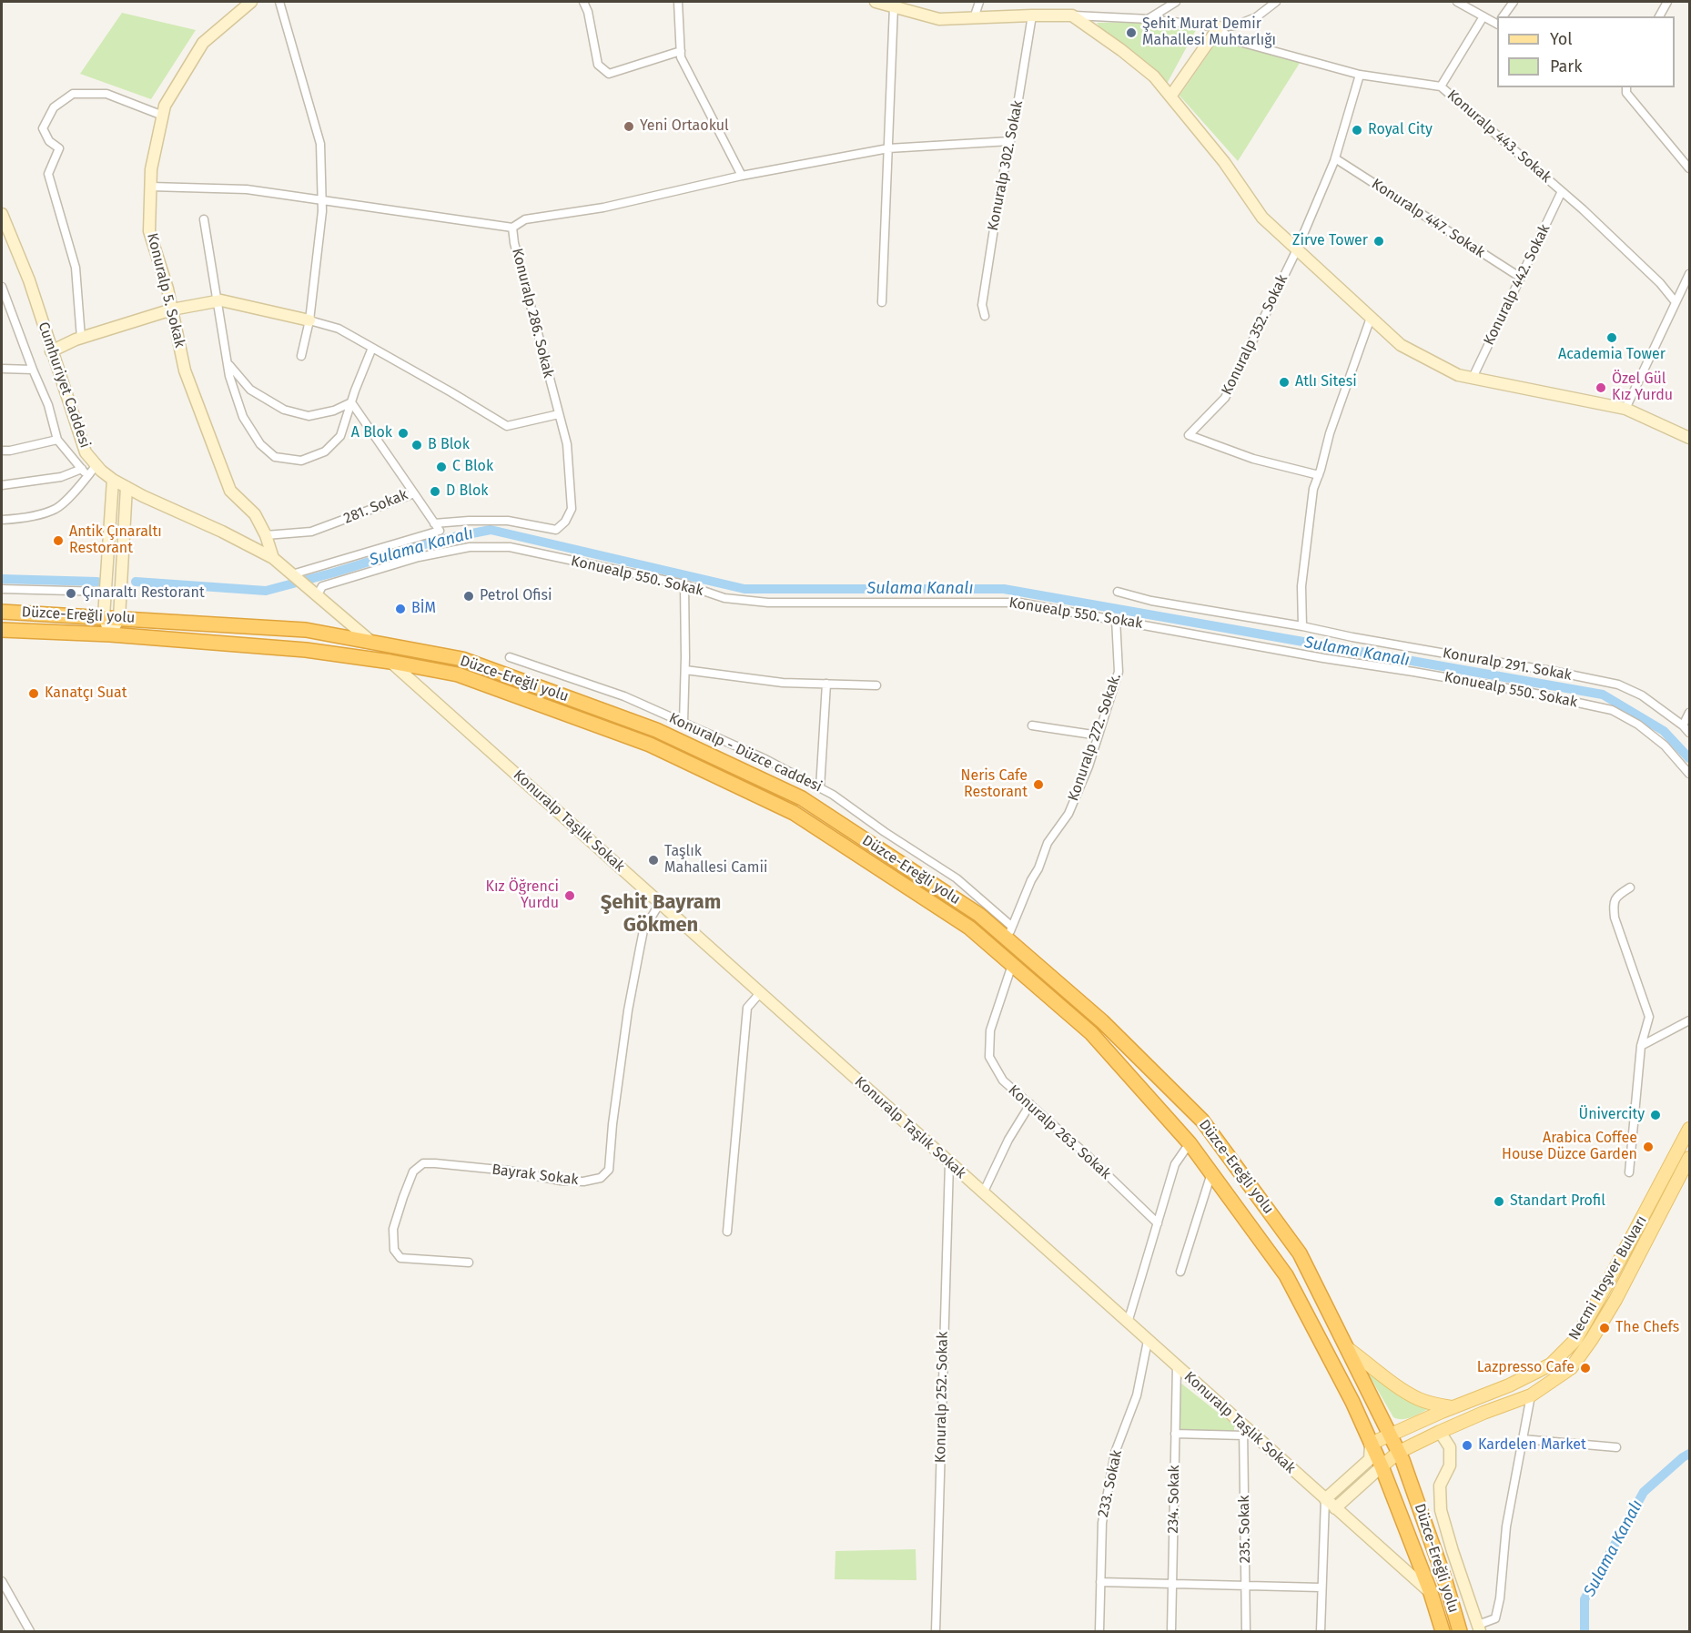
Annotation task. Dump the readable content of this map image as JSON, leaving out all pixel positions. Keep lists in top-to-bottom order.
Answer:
{
  "streets": {
    "highway": ["Düzce-Ereğli yolu"],
    "main road": ["Necmi Hoşver Bulvarı"],
    "street": [
      "Konuralp 443. Sokak",
      "Konuralp 302. Sokak",
      "Konuralp 447. Sokak",
      "Konuralp 442. Sokak",
      "Konuralp 5. Sokak",
      "Konuralp 286. Sokak",
      "Konuralp 352. Sokak",
      "Cumhuriyet Caddesi",
      "281. Sokak",
      "Konuealp 550. Sokak",
      "Konuralp 291. Sokak",
      "Konuralp 272. Sokak.",
      "Konuralp - Düzce caddesi",
      "Konuralp Taşlık Sokak",
      "Konuralp 263. Sokak",
      "Bayrak Sokak",
      "Konuralp 252. Sokak",
      "233. Sokak",
      "234. Sokak",
      "235. Sokak"
    ]
  },
  "crossings": [
    ["Konuralp 443. Sokak", "Konuralp 442. Sokak"],
    ["Konuralp 302. Sokak", "Konuralp 286. Sokak"],
    ["Konuralp 447. Sokak", "Konuralp 442. Sokak"],
    ["Konuralp 5. Sokak", "Cumhuriyet Caddesi"],
    ["Konuralp 5. Sokak", "281. Sokak"],
    ["Cumhuriyet Caddesi", "Konuealp 550. Sokak"],
    ["Cumhuriyet Caddesi", "Düzce-Ereğli yolu"],
    ["Konuealp 550. Sokak", "Konuralp 272. Sokak."],
    ["Düzce-Ereğli yolu", "Konuralp 272. Sokak."],
    ["Düzce-Ereğli yolu", "Konuralp - Düzce caddesi"],
    ["Düzce-Ereğli yolu", "Konuralp Taşlık Sokak"],
    ["Düzce-Ereğli yolu", "Konuralp 263. Sokak"],
    ["Düzce-Ereğli yolu", "Necmi Hoşver Bulvarı"],
    ["Konuralp 272. Sokak.", "Konuralp - Düzce caddesi"],
    ["Konuralp Taşlık Sokak", "Bayrak Sokak"],
    ["Konuralp Taşlık Sokak", "Konuralp 252. Sokak"],
    ["Konuralp Taşlık Sokak", "233. Sokak"],
    ["Konuralp Taşlık Sokak", "234. Sokak"],
    ["Konuralp Taşlık Sokak", "235. Sokak"]
  ],
  "districts": ["Şehit Bayram Gökmen"],
  "water": ["Sulama Kanalı"],
  "places": [
    "Şehit Murat Demir Mahallesi Muhtarlığı",
    "Yeni Ortaokul",
    "Royal City",
    "Zirve Tower",
    "Academia Tower",
    "Atlı Sitesi",
    "Özel Gül Kız Yurdu",
    "A Blok",
    "B Blok",
    "C Blok",
    "D Blok",
    "Antik Çınaraltı Restorant",
    "Çınaraltı Restorant",
    "Petrol Ofisi",
    "BİM",
    "Kanatçı Suat",
    "Neris Cafe Restorant",
    "Taşlık Mahallesi Camii",
    "Kız Öğrenci Yurdu",
    "Ünivercity",
    "Arabica Coffee House Düzce Garden",
    "Standart Profil",
    "The Chefs",
    "Lazpresso Cafe",
    "Kardelen Market"
  ],
  "legend": ["Yol", "Park"]
}
